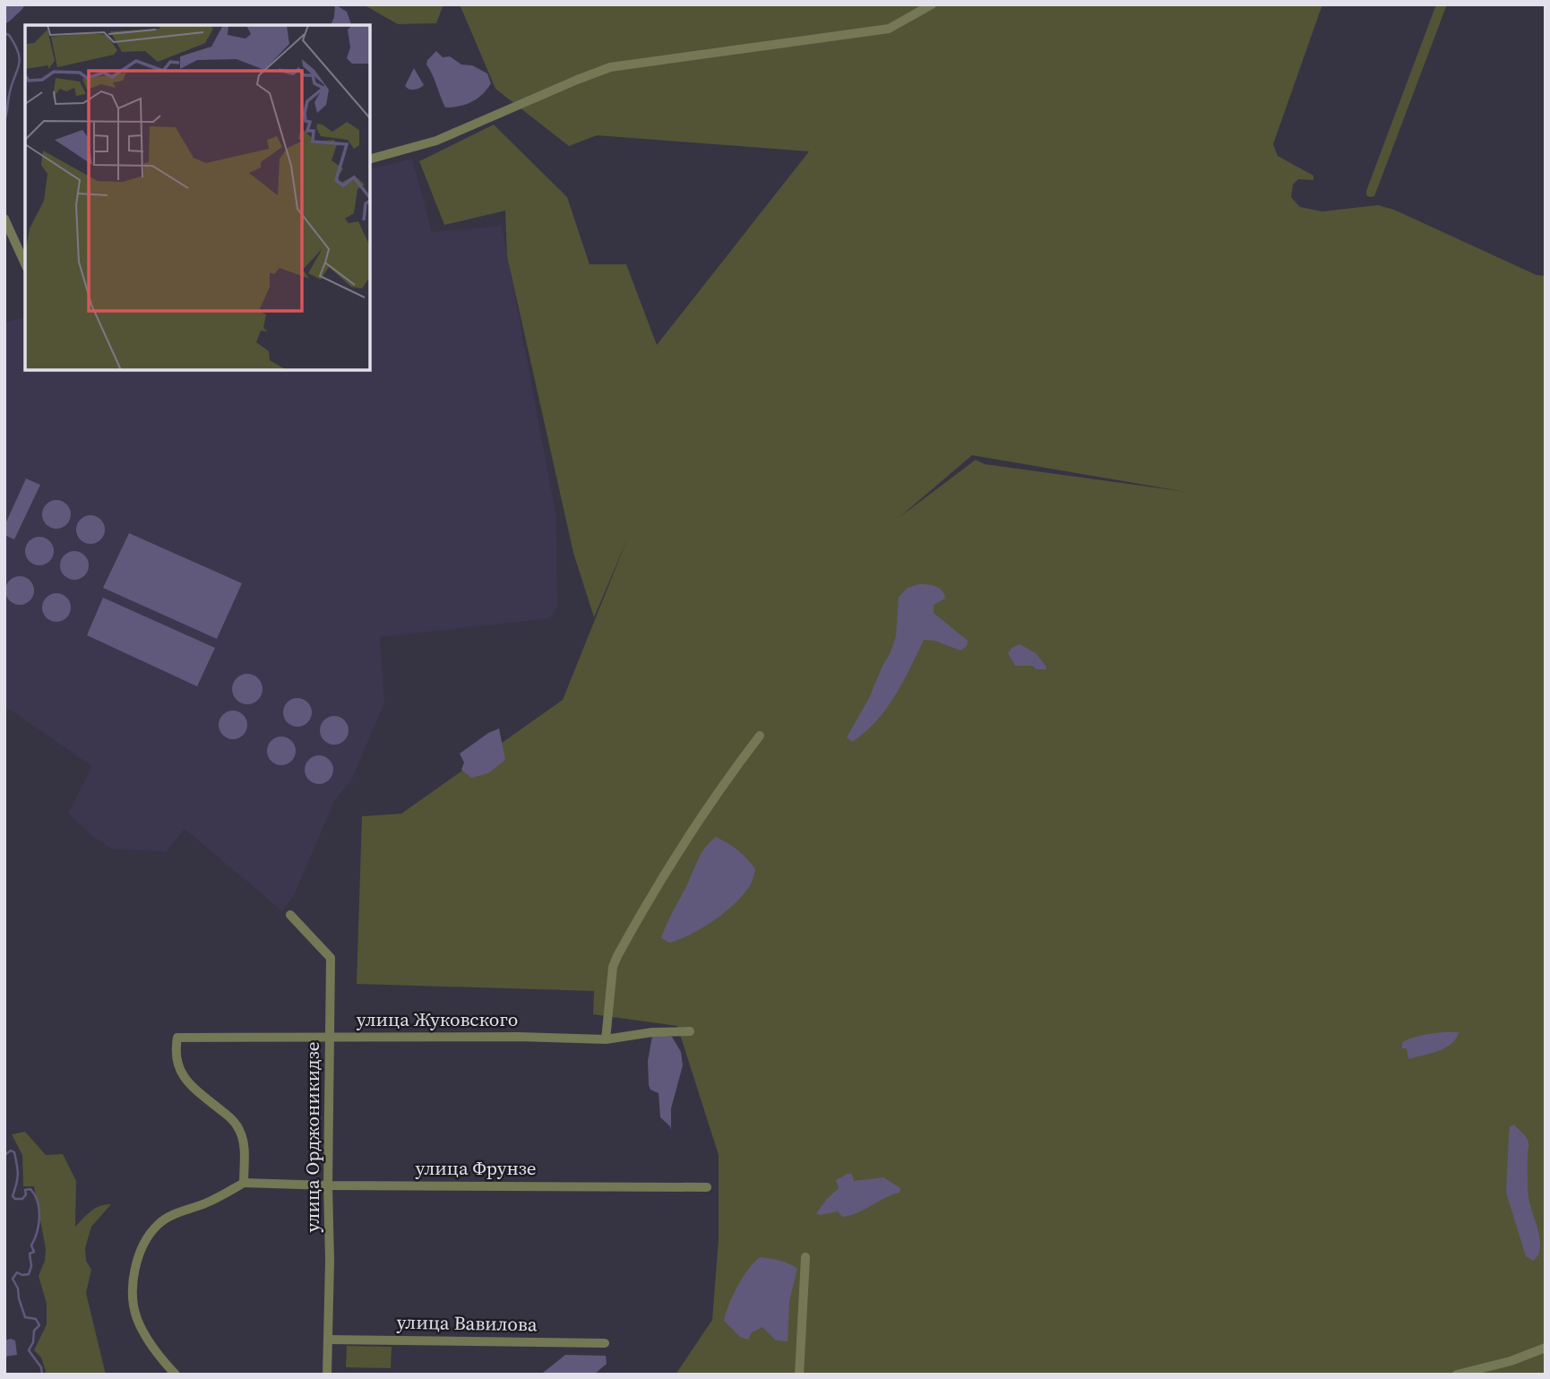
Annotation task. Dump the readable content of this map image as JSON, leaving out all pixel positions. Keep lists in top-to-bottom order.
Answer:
{
  "streets": {
    "street": [
      "улица Жуковского",
      "улица Орджоникидзе",
      "улица Фрунзе",
      "улица Вавилова"
    ]
  },
  "crossings": [
    ["улица Жуковского", "улица Орджоникидзе"],
    ["улица Жуковского", "улица Фрунзе"],
    ["улица Орджоникидзе", "улица Фрунзе"],
    ["улица Орджоникидзе", "улица Вавилова"]
  ]
}
